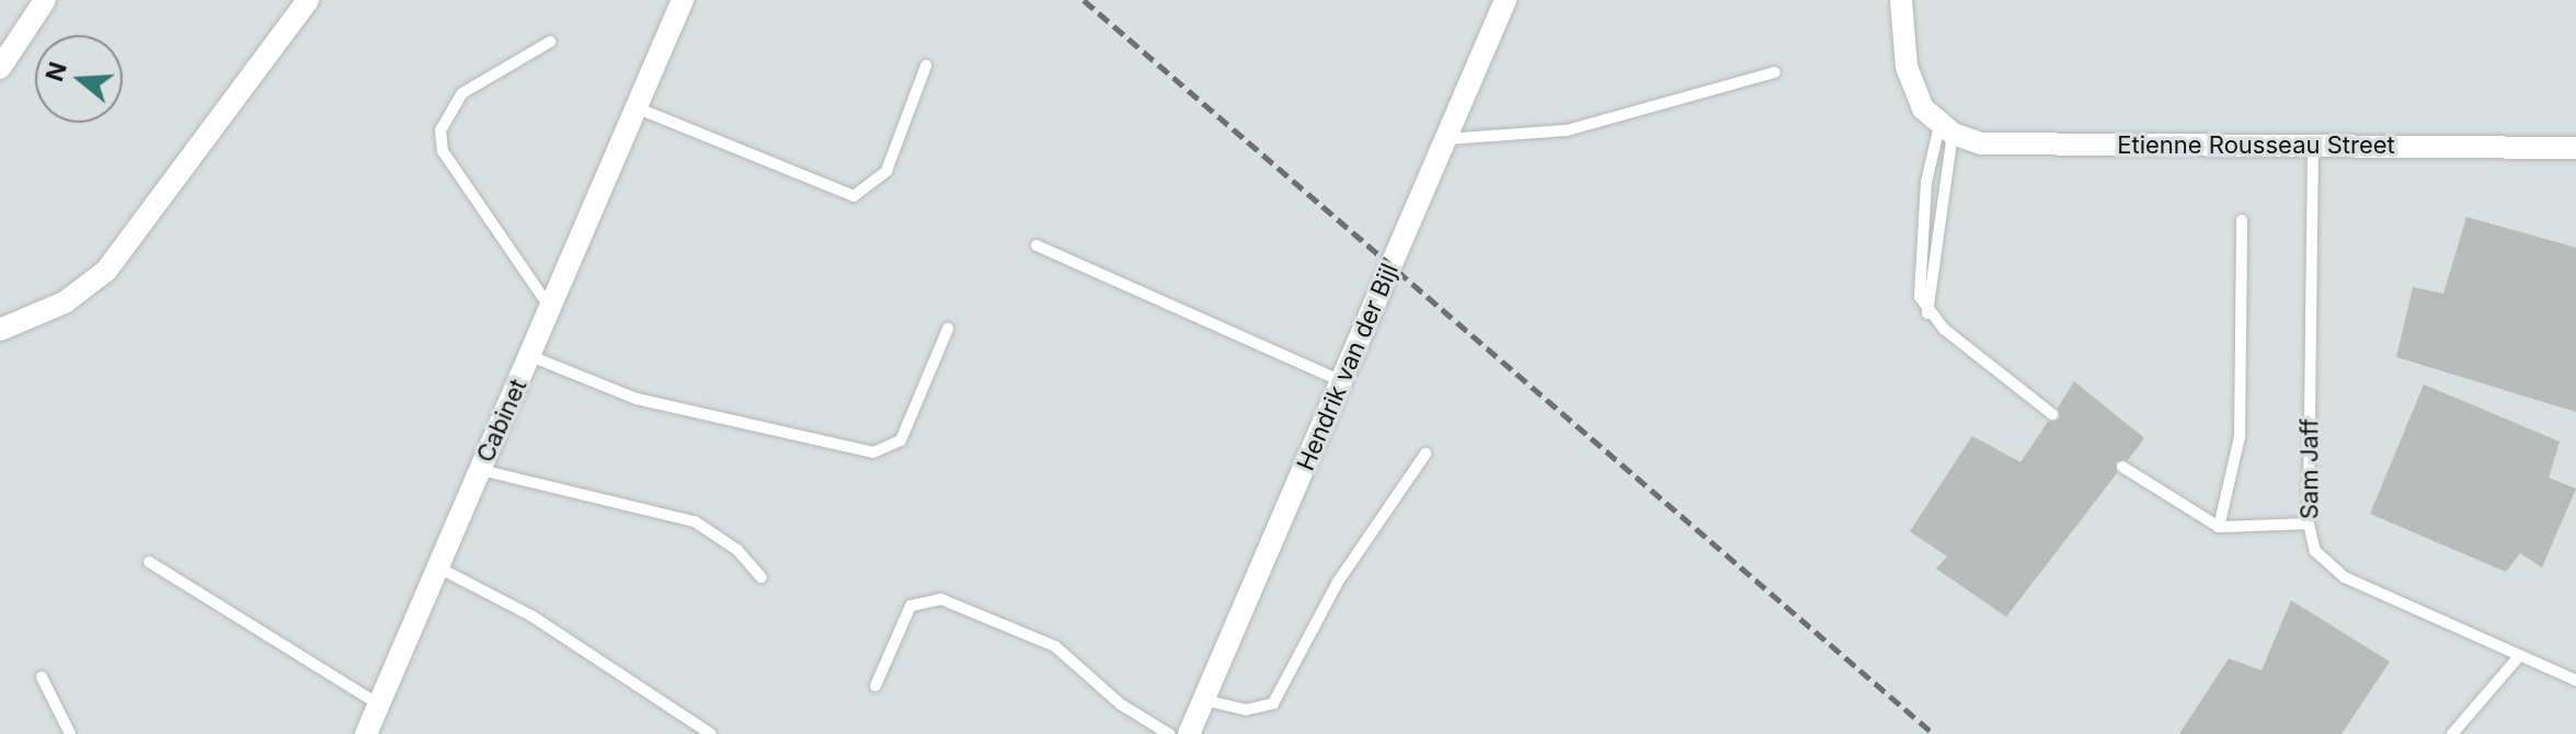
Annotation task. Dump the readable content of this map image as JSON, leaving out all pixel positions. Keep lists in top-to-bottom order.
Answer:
{
  "streets": {
    "street": ["Etienne Rousseau Street", "Hendrik van der Bijl", "Cabinet"],
    "lane": ["Sam Jaff"]
  },
  "crossings": [
    ["Etienne Rousseau Street", "Sam Jaff"]
  ],
  "north": "left"
}
